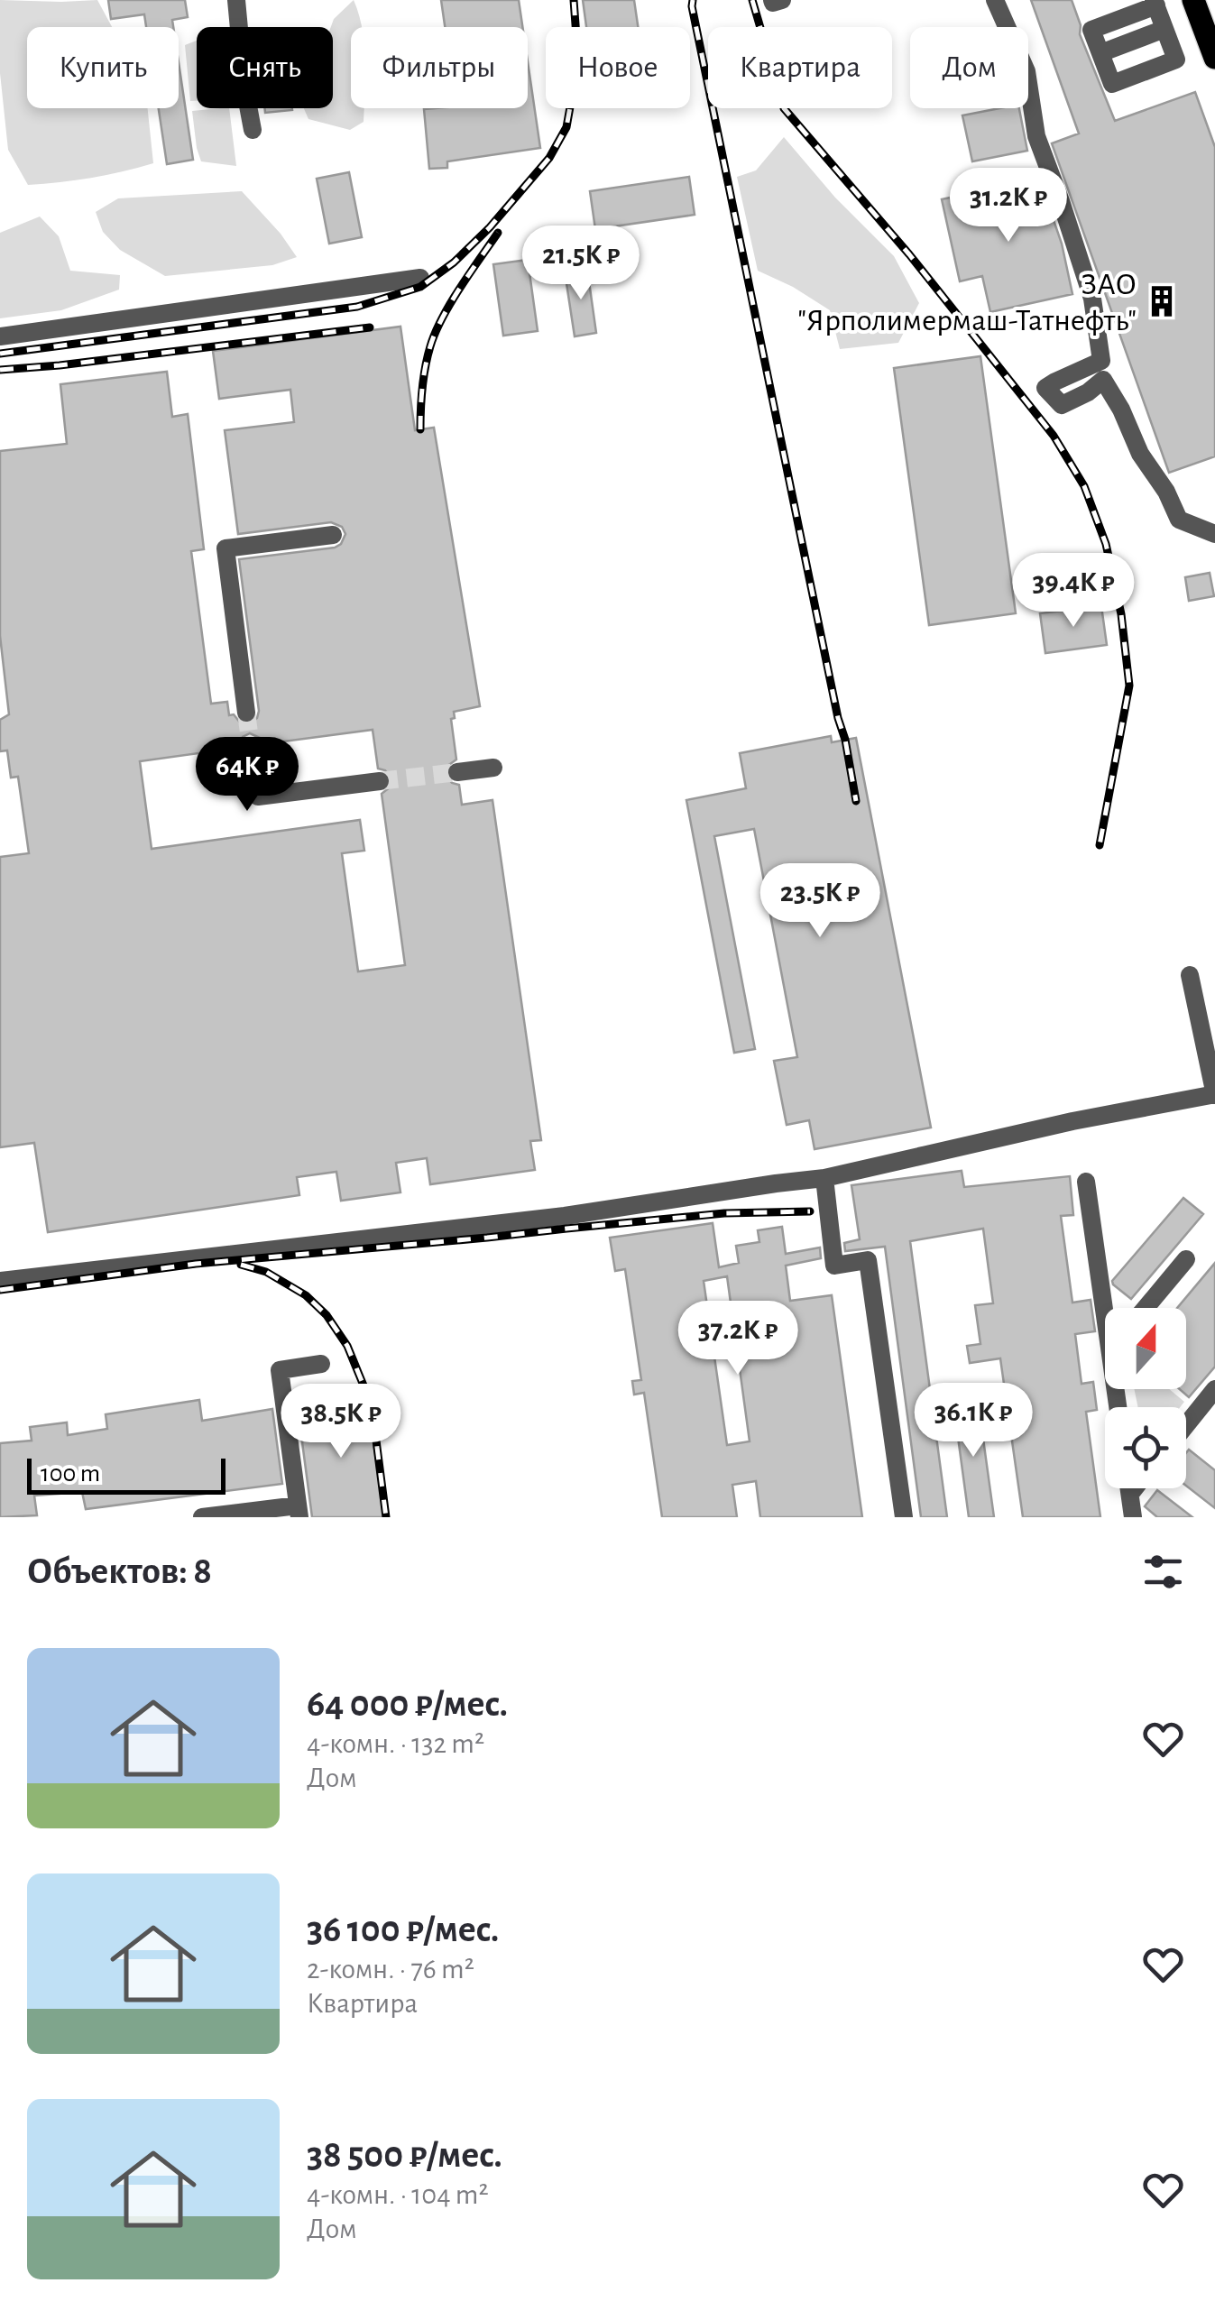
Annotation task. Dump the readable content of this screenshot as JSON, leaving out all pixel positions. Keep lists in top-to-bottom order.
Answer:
{
  "places": {
    "building": ["ЗАО \"Ярполимермаш-Татнефть\""]
  },
  "scale_bar": "100 m",
  "north": "top",
  "page": {
    "chip": [
      "Купить",
      "Снять",
      "Фильтры",
      "Новое",
      "Квартира",
      "Дом"
    ],
    "price": [
      "31.2K ₽",
      "21.5K ₽",
      "39.4K ₽",
      "64K ₽",
      "23.5K ₽",
      "37.2K ₽",
      "36.1K ₽",
      "38.5K ₽"
    ],
    "scale": "100 m",
    "heading": "Объектов: 8",
    "list": [
      {
        "name": "64 000 ₽/мес.",
        "note": "4-комн. · 132 m² · Дом"
      },
      {
        "name": "36 100 ₽/мес.",
        "note": "2-комн. · 76 m² · Квартира"
      },
      {
        "name": "38 500 ₽/мес.",
        "note": "4-комн. · 104 m² · Дом"
      }
    ]
  }
}
